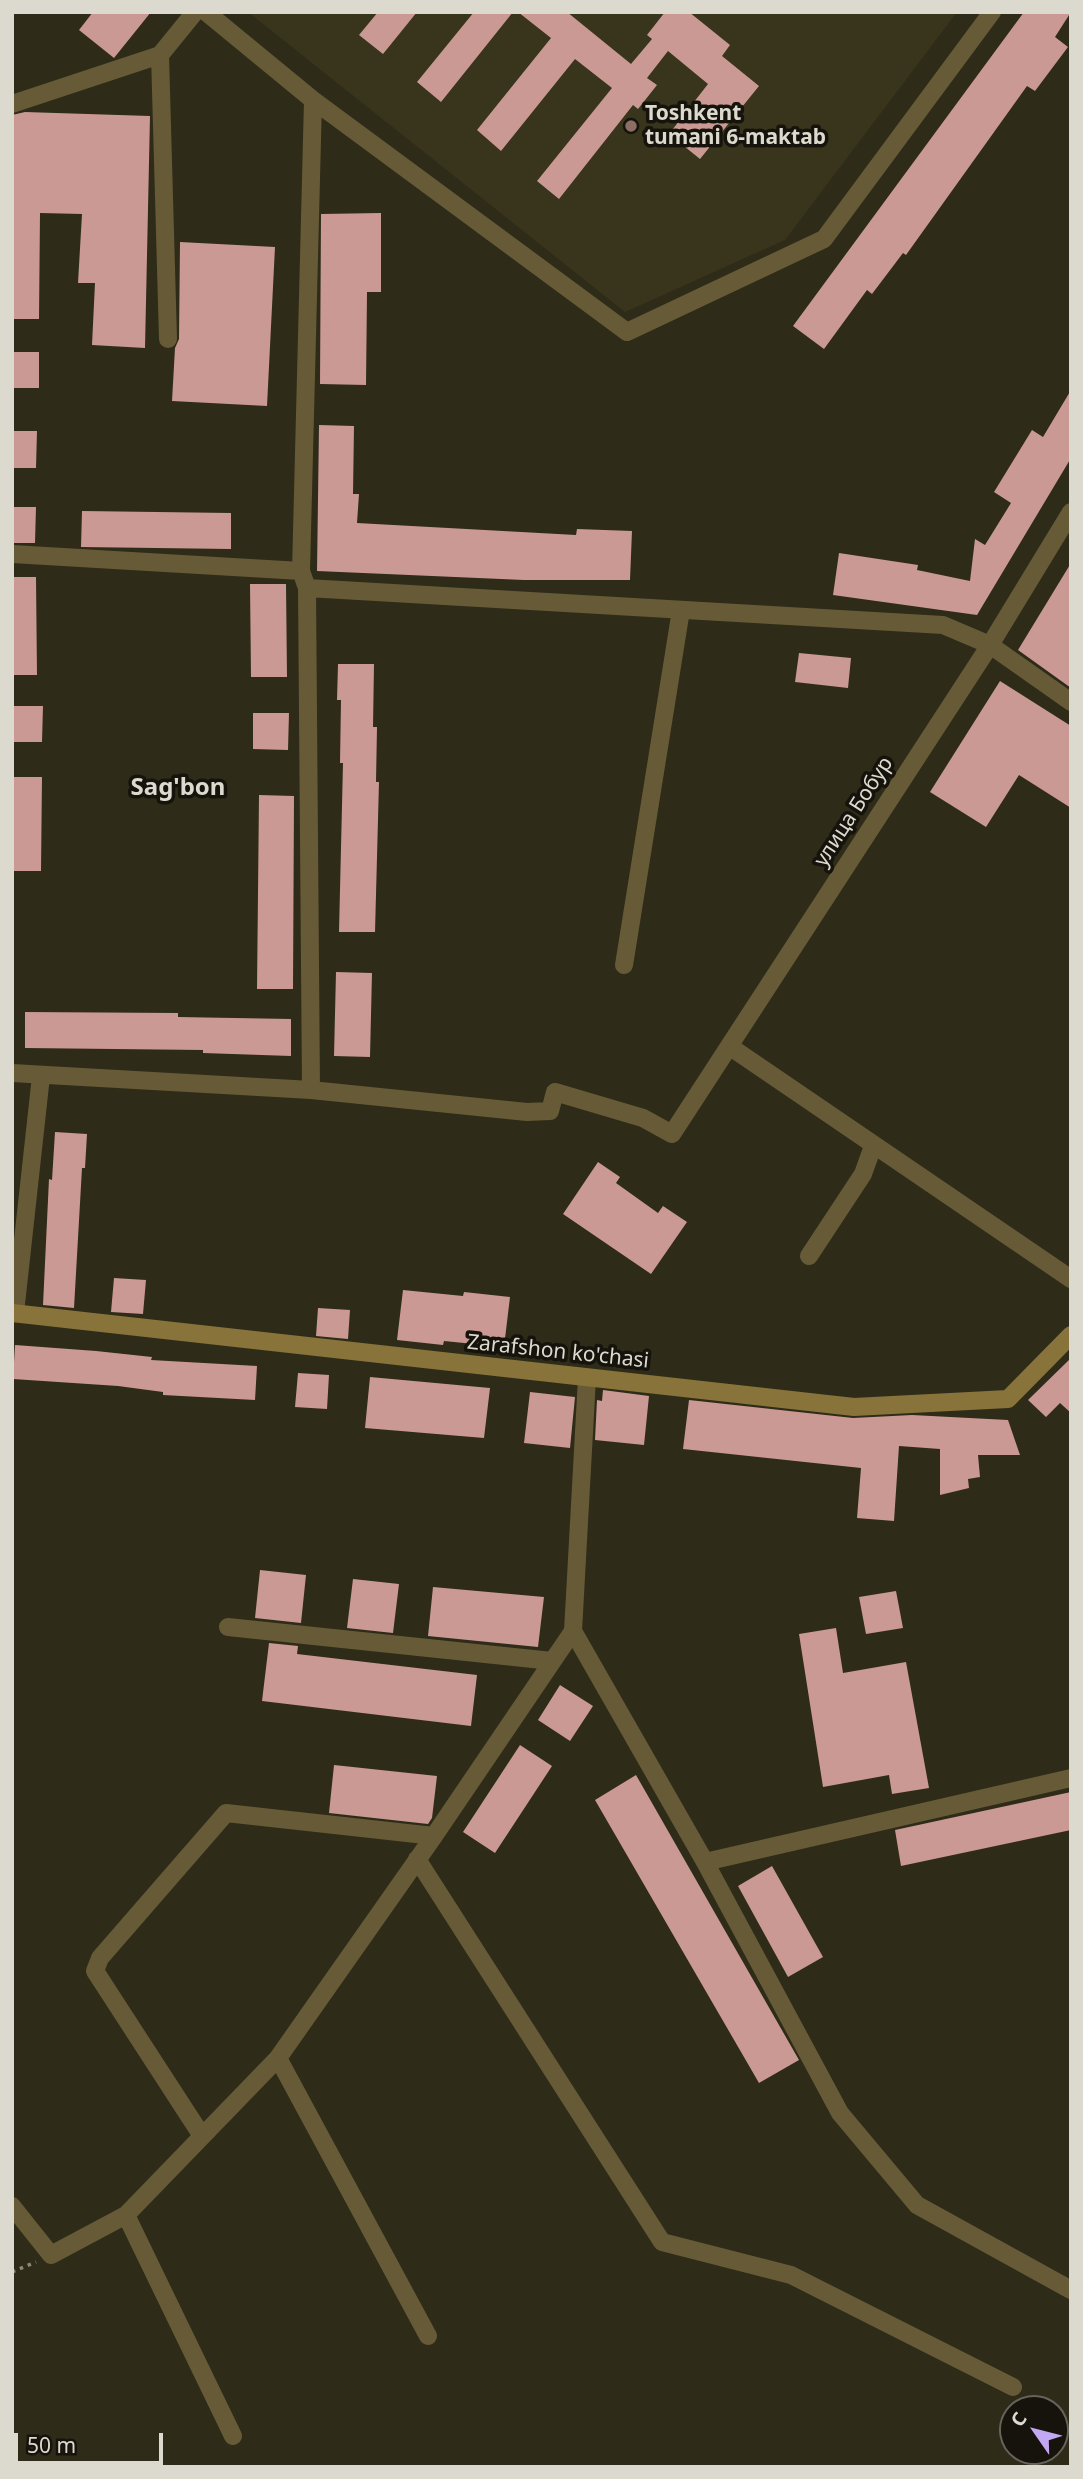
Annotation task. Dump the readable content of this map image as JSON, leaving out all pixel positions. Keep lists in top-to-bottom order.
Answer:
{
  "streets": {
    "street": ["улица Бобур", "Zarafshon ko'chasi"]
  },
  "districts": ["Sag'bon"],
  "places": ["Toshkent tumani 6-maktab"],
  "scale_bar": "50 m",
  "north": "top left"
}
